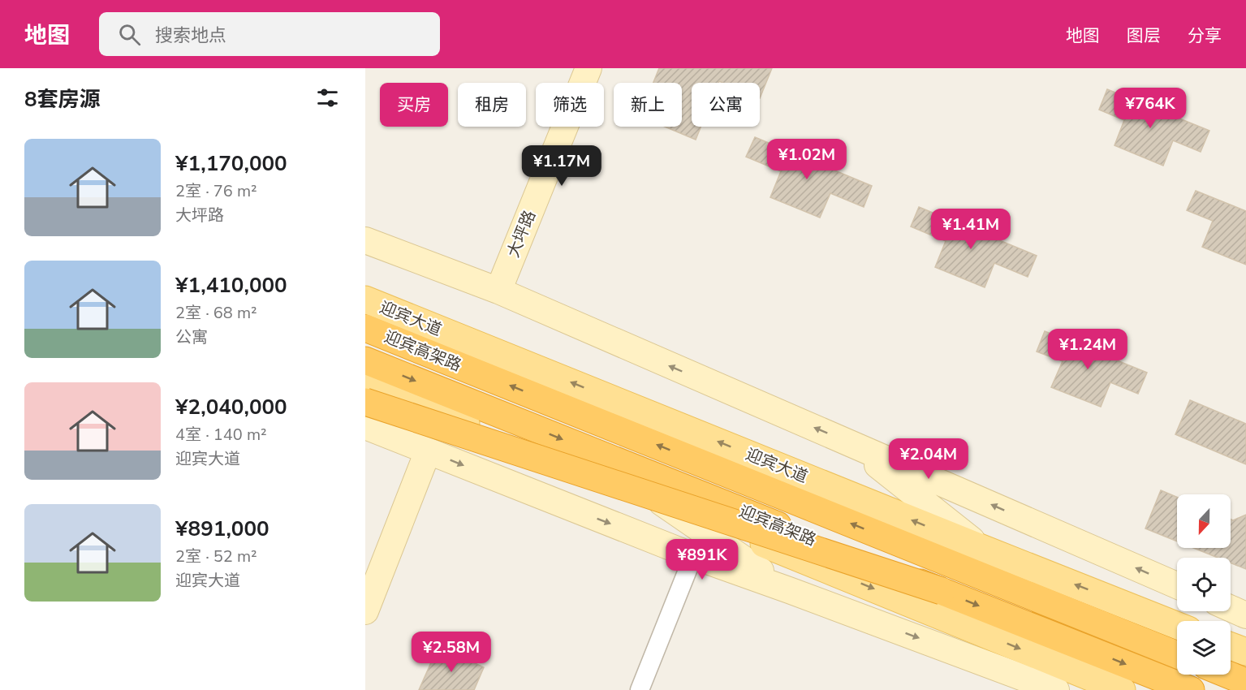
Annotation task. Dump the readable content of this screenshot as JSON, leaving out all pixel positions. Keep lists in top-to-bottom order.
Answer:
{
  "streets": {
    "highway": ["迎宾高架路"],
    "main road": ["迎宾大道"],
    "street": ["大坪路"]
  },
  "north": "bottom",
  "page": {
    "header": "地图",
    "search": "搜索地点",
    "nav": ["地图", "图层", "分享"],
    "heading": "8套房源",
    "chip": [
      "买房",
      "租房",
      "筛选",
      "新上",
      "公寓"
    ],
    "price": [
      "¥764K",
      "¥1.02M",
      "¥1.17M",
      "¥1.41M",
      "¥1.24M",
      "¥2.04M",
      "¥891K",
      "¥2.58M"
    ],
    "list": [
      {
        "name": "¥1,170,000",
        "note": "2室 · 76 m² · 大坪路"
      },
      {
        "name": "¥1,410,000",
        "note": "2室 · 68 m² · 公寓"
      },
      {
        "name": "¥2,040,000",
        "note": "4室 · 140 m² · 迎宾大道"
      },
      {
        "name": "¥891,000",
        "note": "2室 · 52 m² · 迎宾大道"
      }
    ]
  }
}
